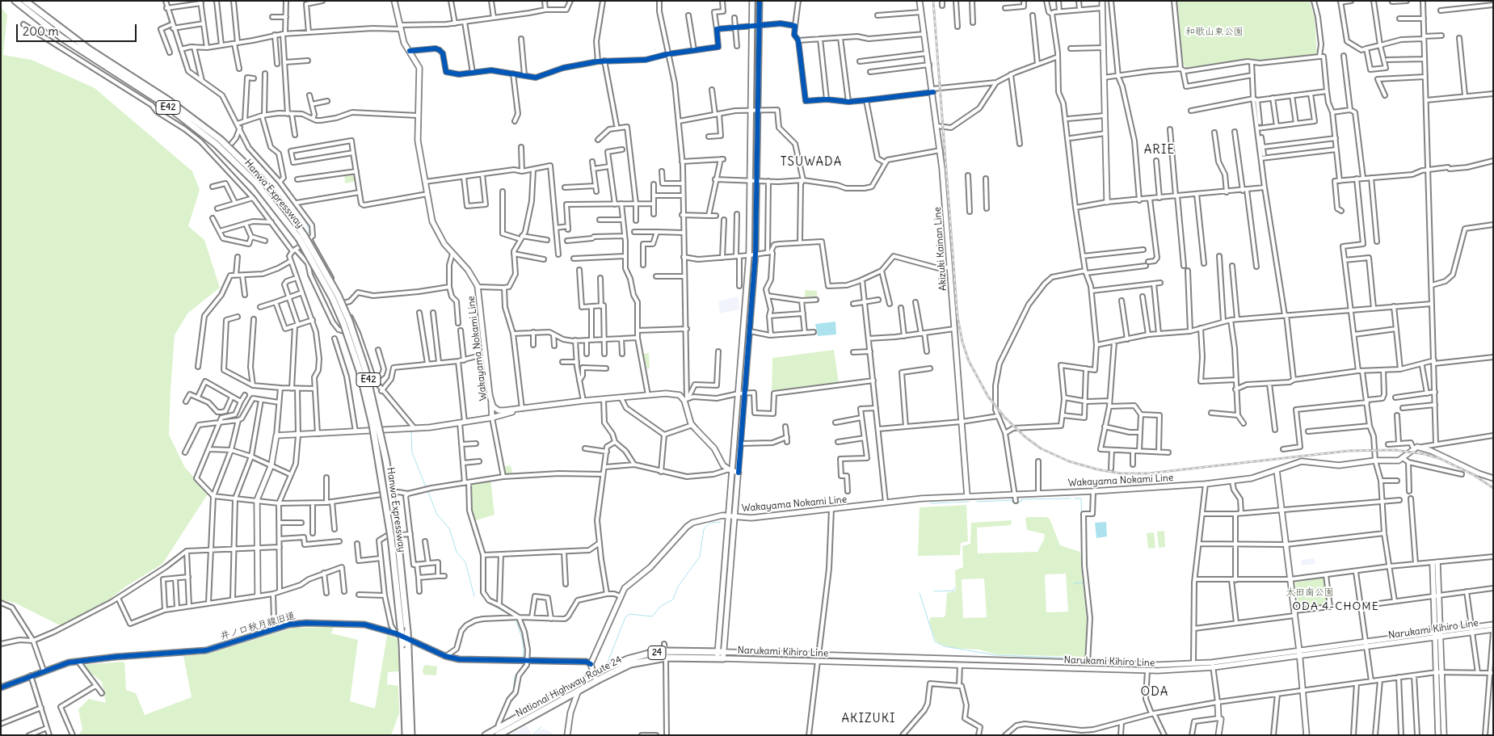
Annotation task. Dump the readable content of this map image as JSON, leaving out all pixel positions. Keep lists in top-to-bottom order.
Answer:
{
  "streets": {
    "highway": [
      "E42",
      "Hanwa Expressway",
      "24",
      "National Highway Route 24"
    ],
    "main road": [
      "Akizuki Kainan Line",
      "Wakayama Nokami Line",
      "井ノ口秋月線旧道",
      "Narukami Kihiro Line"
    ]
  },
  "crossings": [
    ["Akizuki Kainan Line", "Wakayama Nokami Line"],
    ["Narukami Kihiro Line", "National Highway Route 24"]
  ],
  "districts": [
    "ARIE",
    "TSUWADA",
    "ODA 4-CHOME",
    "ODA",
    "AKIZUKI"
  ],
  "parks": ["和歌山東公園", "太田南公園"],
  "scale_bar": "200 m"
}
